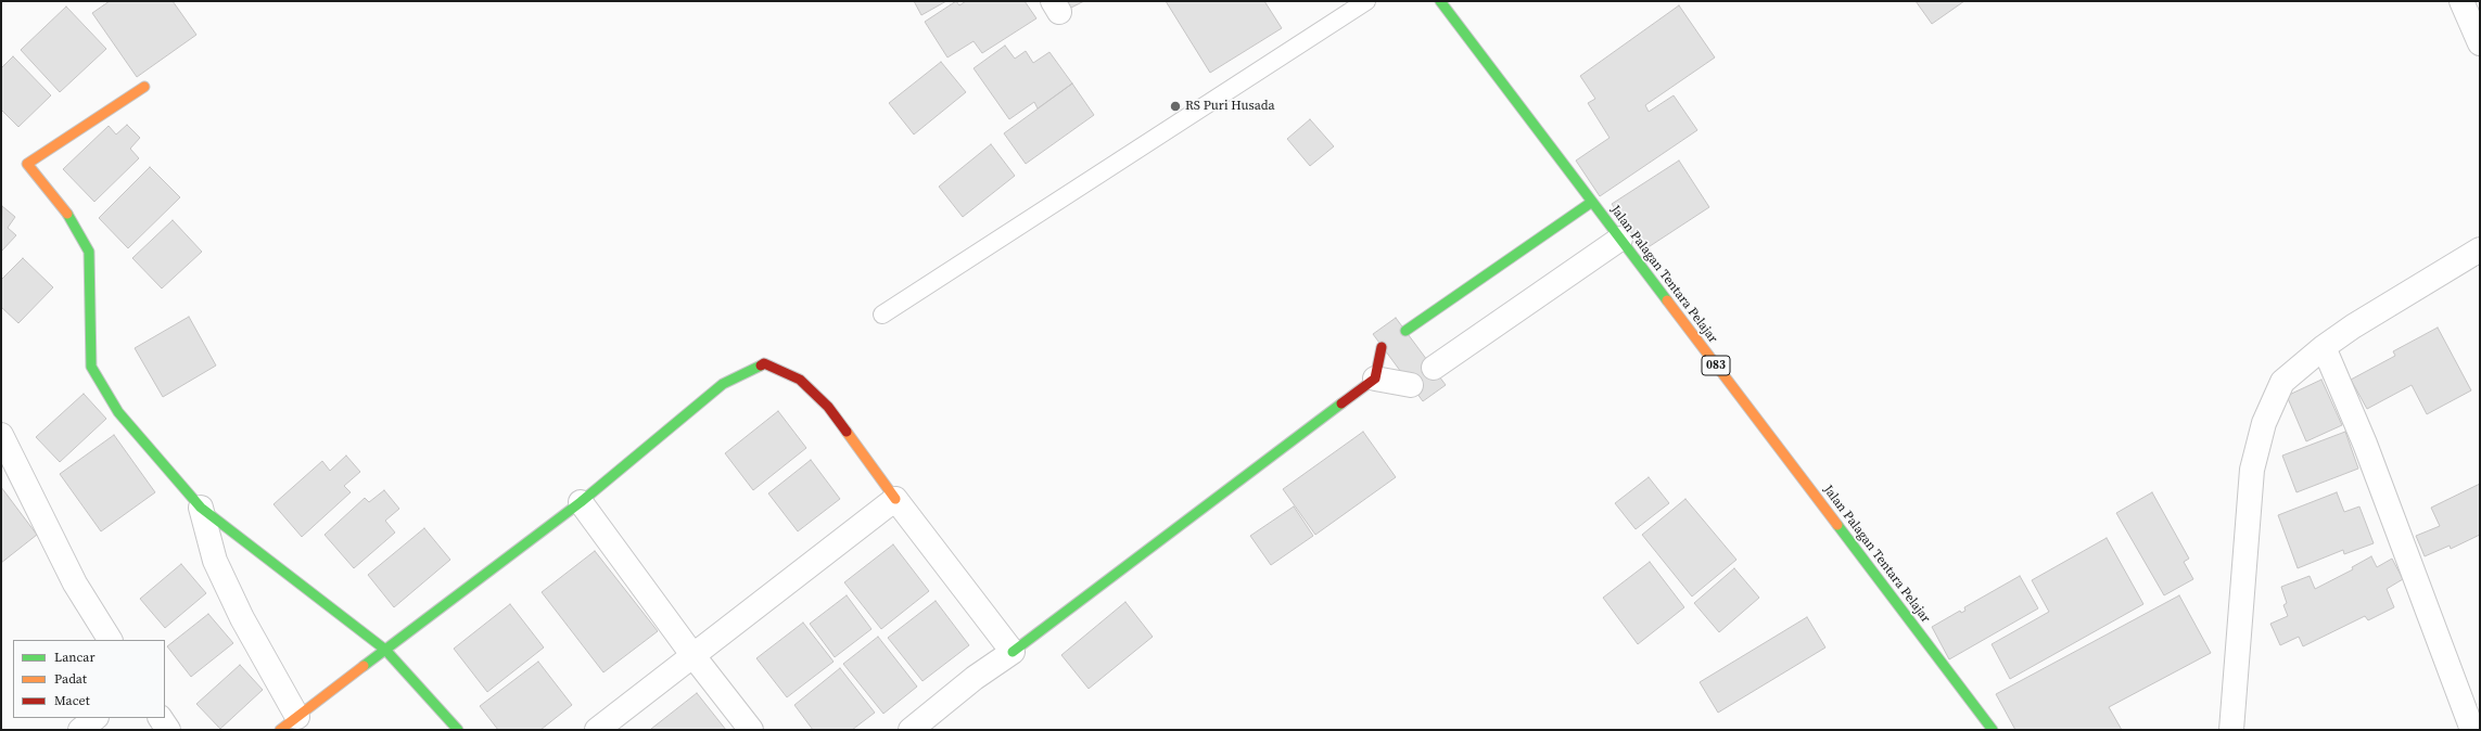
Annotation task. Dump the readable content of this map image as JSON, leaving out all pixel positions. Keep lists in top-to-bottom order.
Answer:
{
  "streets": {
    "street": ["Jalan Palagan Tentara Pelajar", "083"]
  },
  "places": ["RS Puri Husada"],
  "legend": ["Lancar", "Padat", "Macet"]
}
